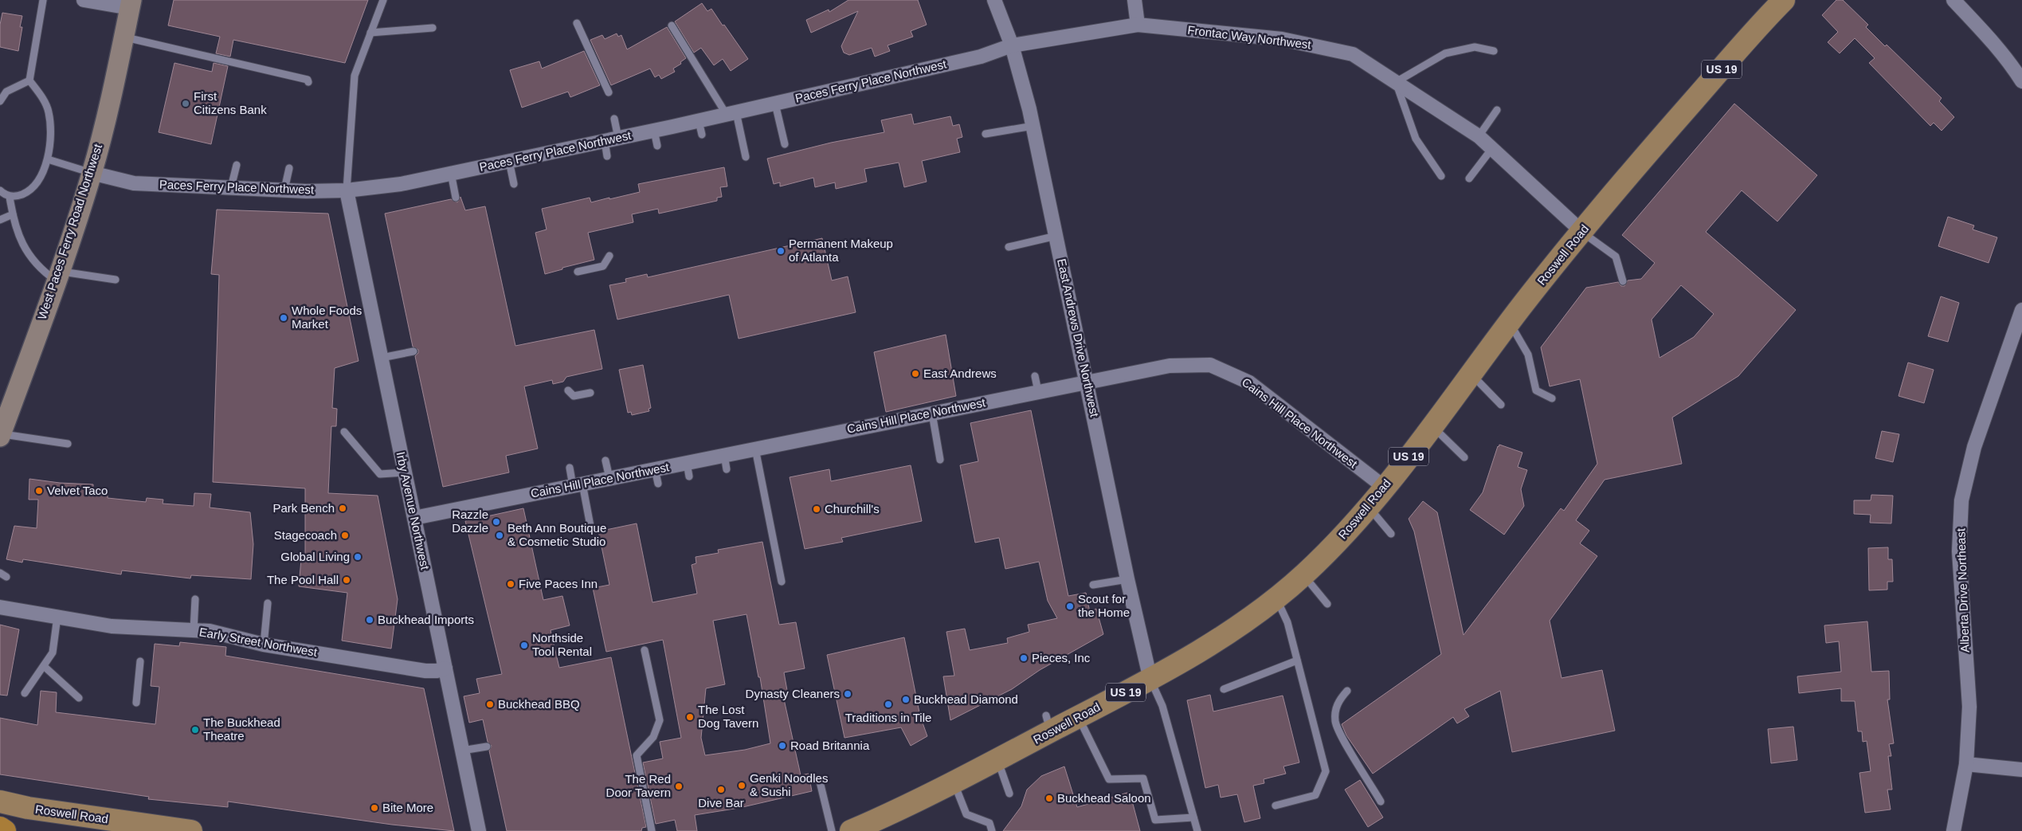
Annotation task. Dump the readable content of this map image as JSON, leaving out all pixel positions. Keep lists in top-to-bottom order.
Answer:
{
  "streets": {
    "main road": ["US 19", "West Paces Ferry Road Northwest", "Roswell Road"],
    "street": [
      "Frontac Way Northwest",
      "Paces Ferry Place Northwest",
      "East Andrews Drive Northwest",
      "Cains Hill Place Northwest",
      "Irby Avenue Northwest",
      "Alberta Drive Northeast",
      "Early Street Northwest"
    ]
  },
  "crossings": [
    ["Frontac Way Northwest", "Paces Ferry Place Northwest"],
    ["Frontac Way Northwest", "Roswell Road"],
    ["Frontac Way Northwest", "East Andrews Drive Northwest"],
    ["Paces Ferry Place Northwest", "West Paces Ferry Road Northwest"],
    ["Paces Ferry Place Northwest", "East Andrews Drive Northwest"],
    ["Paces Ferry Place Northwest", "Irby Avenue Northwest"],
    ["Roswell Road", "East Andrews Drive Northwest"],
    ["Roswell Road", "Cains Hill Place Northwest"],
    ["East Andrews Drive Northwest", "Cains Hill Place Northwest"],
    ["Cains Hill Place Northwest", "Irby Avenue Northwest"],
    ["Irby Avenue Northwest", "Early Street Northwest"]
  ],
  "places": [
    "First Citizens Bank",
    "Permanent Makeup of Atlanta",
    "Whole Foods Market",
    "East Andrews",
    "Velvet Taco",
    "Park Bench",
    "Churchill's",
    "Razzle Dazzle",
    "Stagecoach",
    "Beth Ann Boutique & Cosmetic Studio",
    "Global Living",
    "The Pool Hall",
    "Five Paces Inn",
    "Scout for the Home",
    "Buckhead Imports",
    "Northside Tool Rental",
    "Pieces, Inc",
    "Dynasty Cleaners",
    "Buckhead Diamond",
    "Buckhead BBQ",
    "Traditions in Tile",
    "The Lost Dog Tavern",
    "The Buckhead Theatre",
    "Road Britannia",
    "Genki Noodles & Sushi",
    "The Red Door Tavern",
    "Dive Bar",
    "Buckhead Saloon",
    "Bite More"
  ]
}
